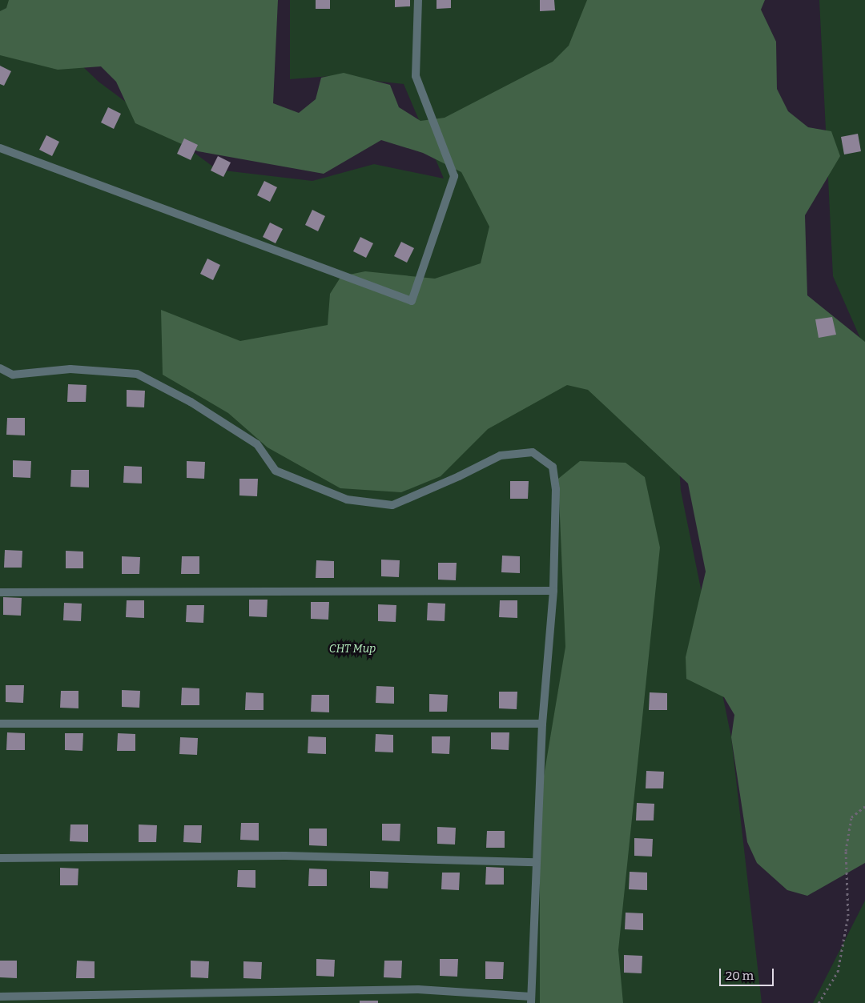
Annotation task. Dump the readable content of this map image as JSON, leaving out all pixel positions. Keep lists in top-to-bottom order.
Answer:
{
  "parks": ["СНТ Мир"],
  "scale_bar": "20 m"
}
